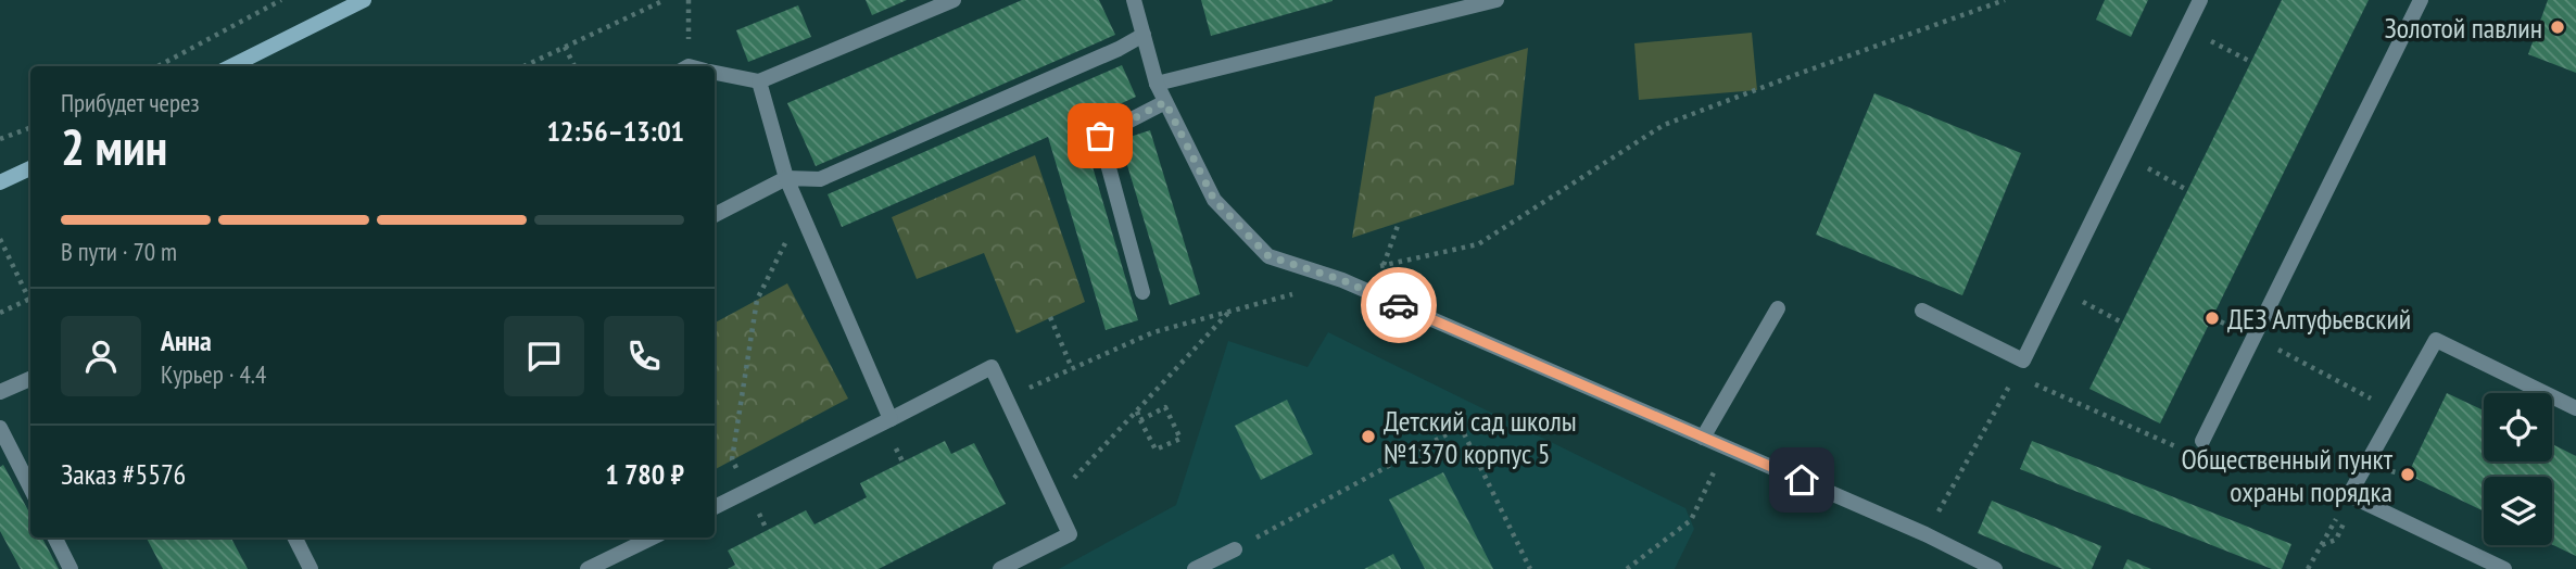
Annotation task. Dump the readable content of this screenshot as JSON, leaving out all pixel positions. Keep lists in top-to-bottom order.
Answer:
{
  "places": [
    "Золотой павлин",
    "ДЕЗ Алтуфьевский",
    "Детский сад школы №1370 корпус 5",
    "Общественный пункт охраны порядка"
  ],
  "page": {
    "heading": ["2 мин", "Прибудет через", "12:56–13:01"],
    "panel": [
      "Анна",
      "Курьер · 4.4",
      "Заказ #5576",
      "1 780 ₽"
    ],
    "bar": "В пути · 70 m"
  }
}
